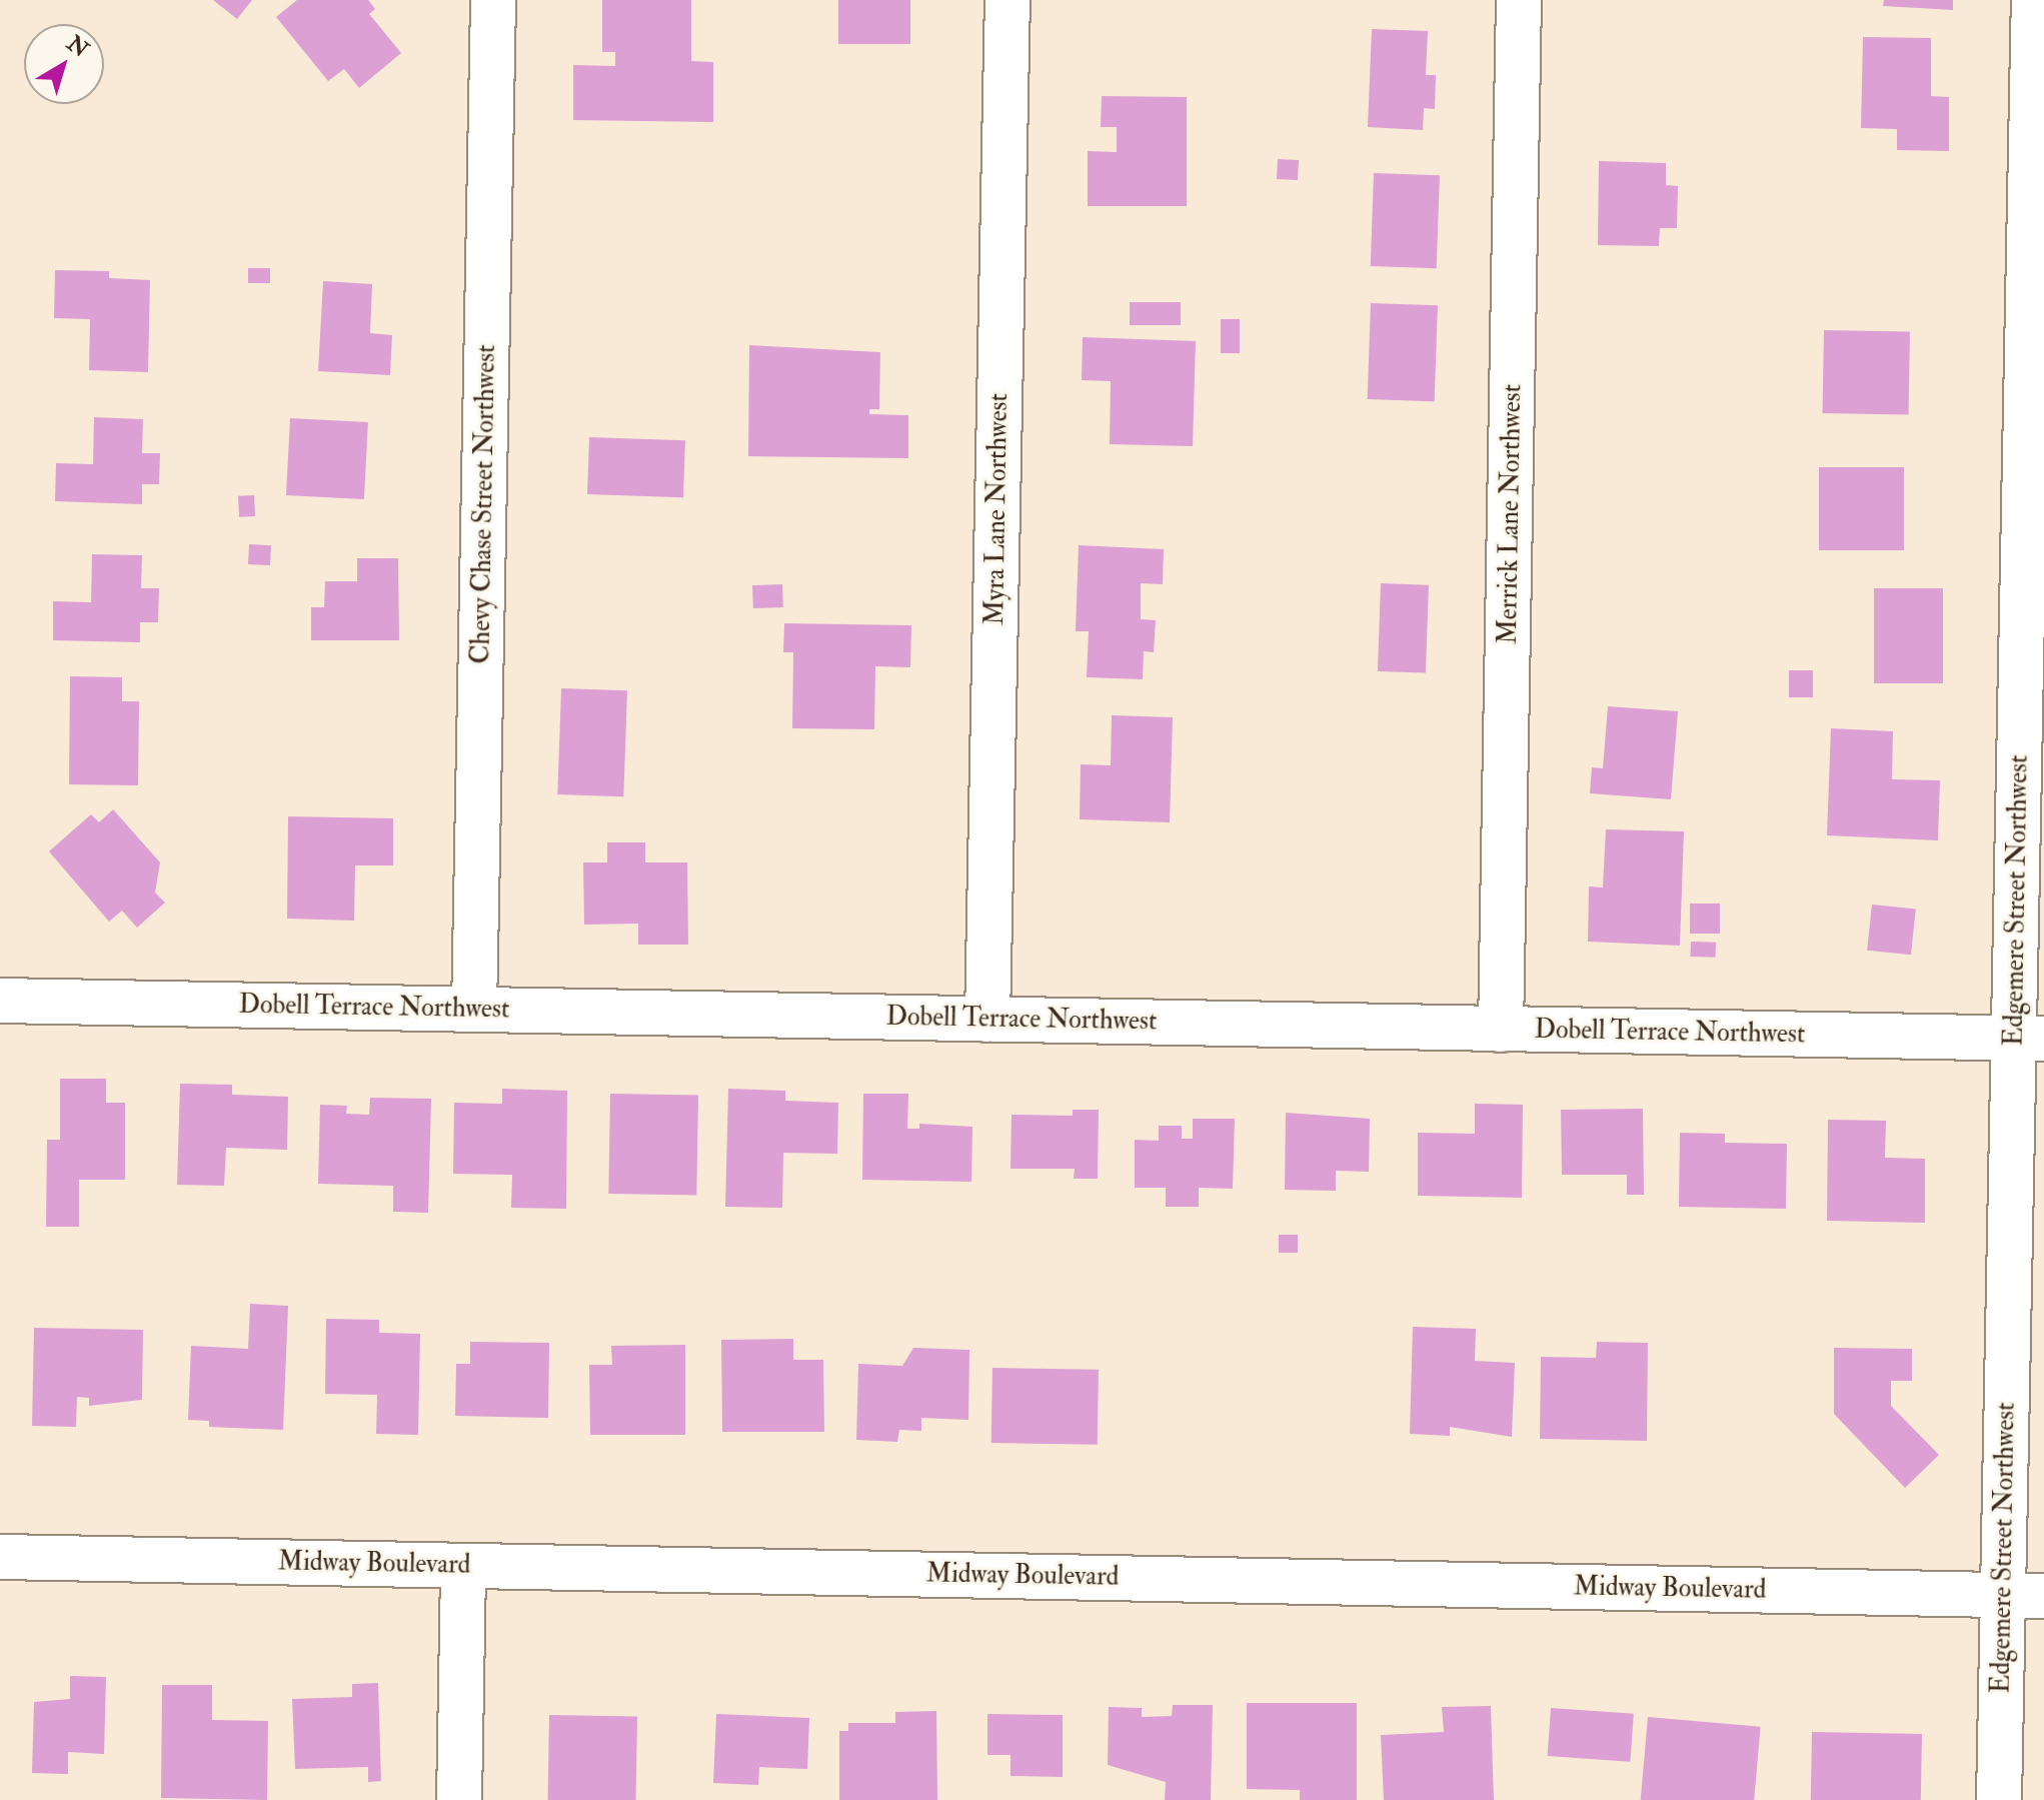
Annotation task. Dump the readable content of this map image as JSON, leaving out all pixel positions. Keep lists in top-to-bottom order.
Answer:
{
  "streets": {
    "street": [
      "Chevy Chase Street Northwest",
      "Myra Lane Northwest",
      "Merrick Lane Northwest",
      "Edgemere Street Northwest",
      "Dobell Terrace Northwest",
      "Midway Boulevard"
    ]
  },
  "crossings": [
    ["Chevy Chase Street Northwest", "Dobell Terrace Northwest"],
    ["Myra Lane Northwest", "Dobell Terrace Northwest"],
    ["Merrick Lane Northwest", "Dobell Terrace Northwest"],
    ["Edgemere Street Northwest", "Dobell Terrace Northwest"],
    ["Edgemere Street Northwest", "Midway Boulevard"]
  ],
  "north": "top right"
}
